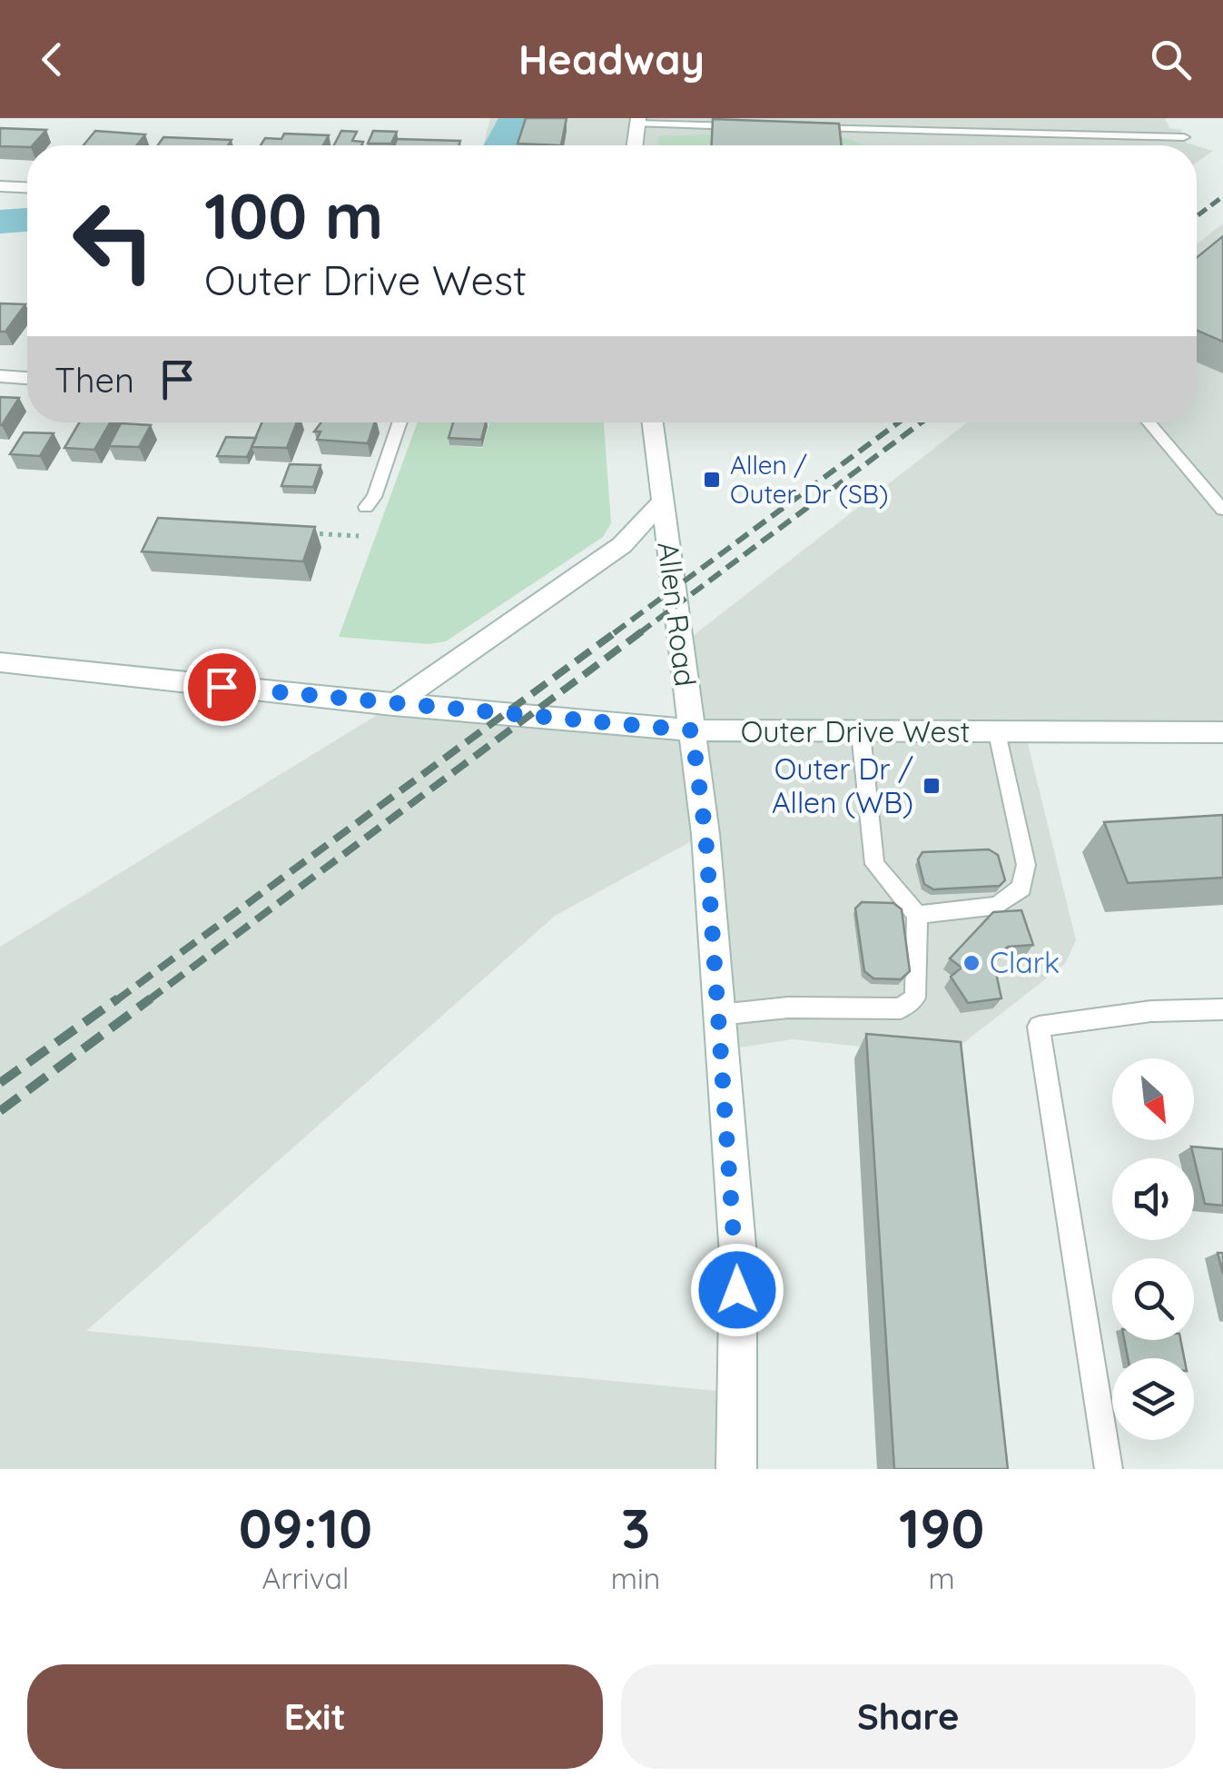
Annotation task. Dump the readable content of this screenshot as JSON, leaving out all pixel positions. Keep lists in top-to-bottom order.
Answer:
{
  "streets": {
    "main road": ["Allen Road", "Outer Drive West"]
  },
  "crossings": [
    ["Allen Road", "Outer Drive West"]
  ],
  "places": {
    "transit": ["Allen / Outer Dr (SB)", "Outer Dr / Allen (WB)"],
    "other": ["Clark"]
  },
  "north": "bottom right",
  "page": {
    "header": "Headway",
    "turn": ["100 m", "Outer Drive West"],
    "then": "Then",
    "eta": [
      "09:10",
      "Arrival",
      "3",
      "min",
      "190",
      "m"
    ],
    "buttons": ["Exit", "Share"]
  }
}
